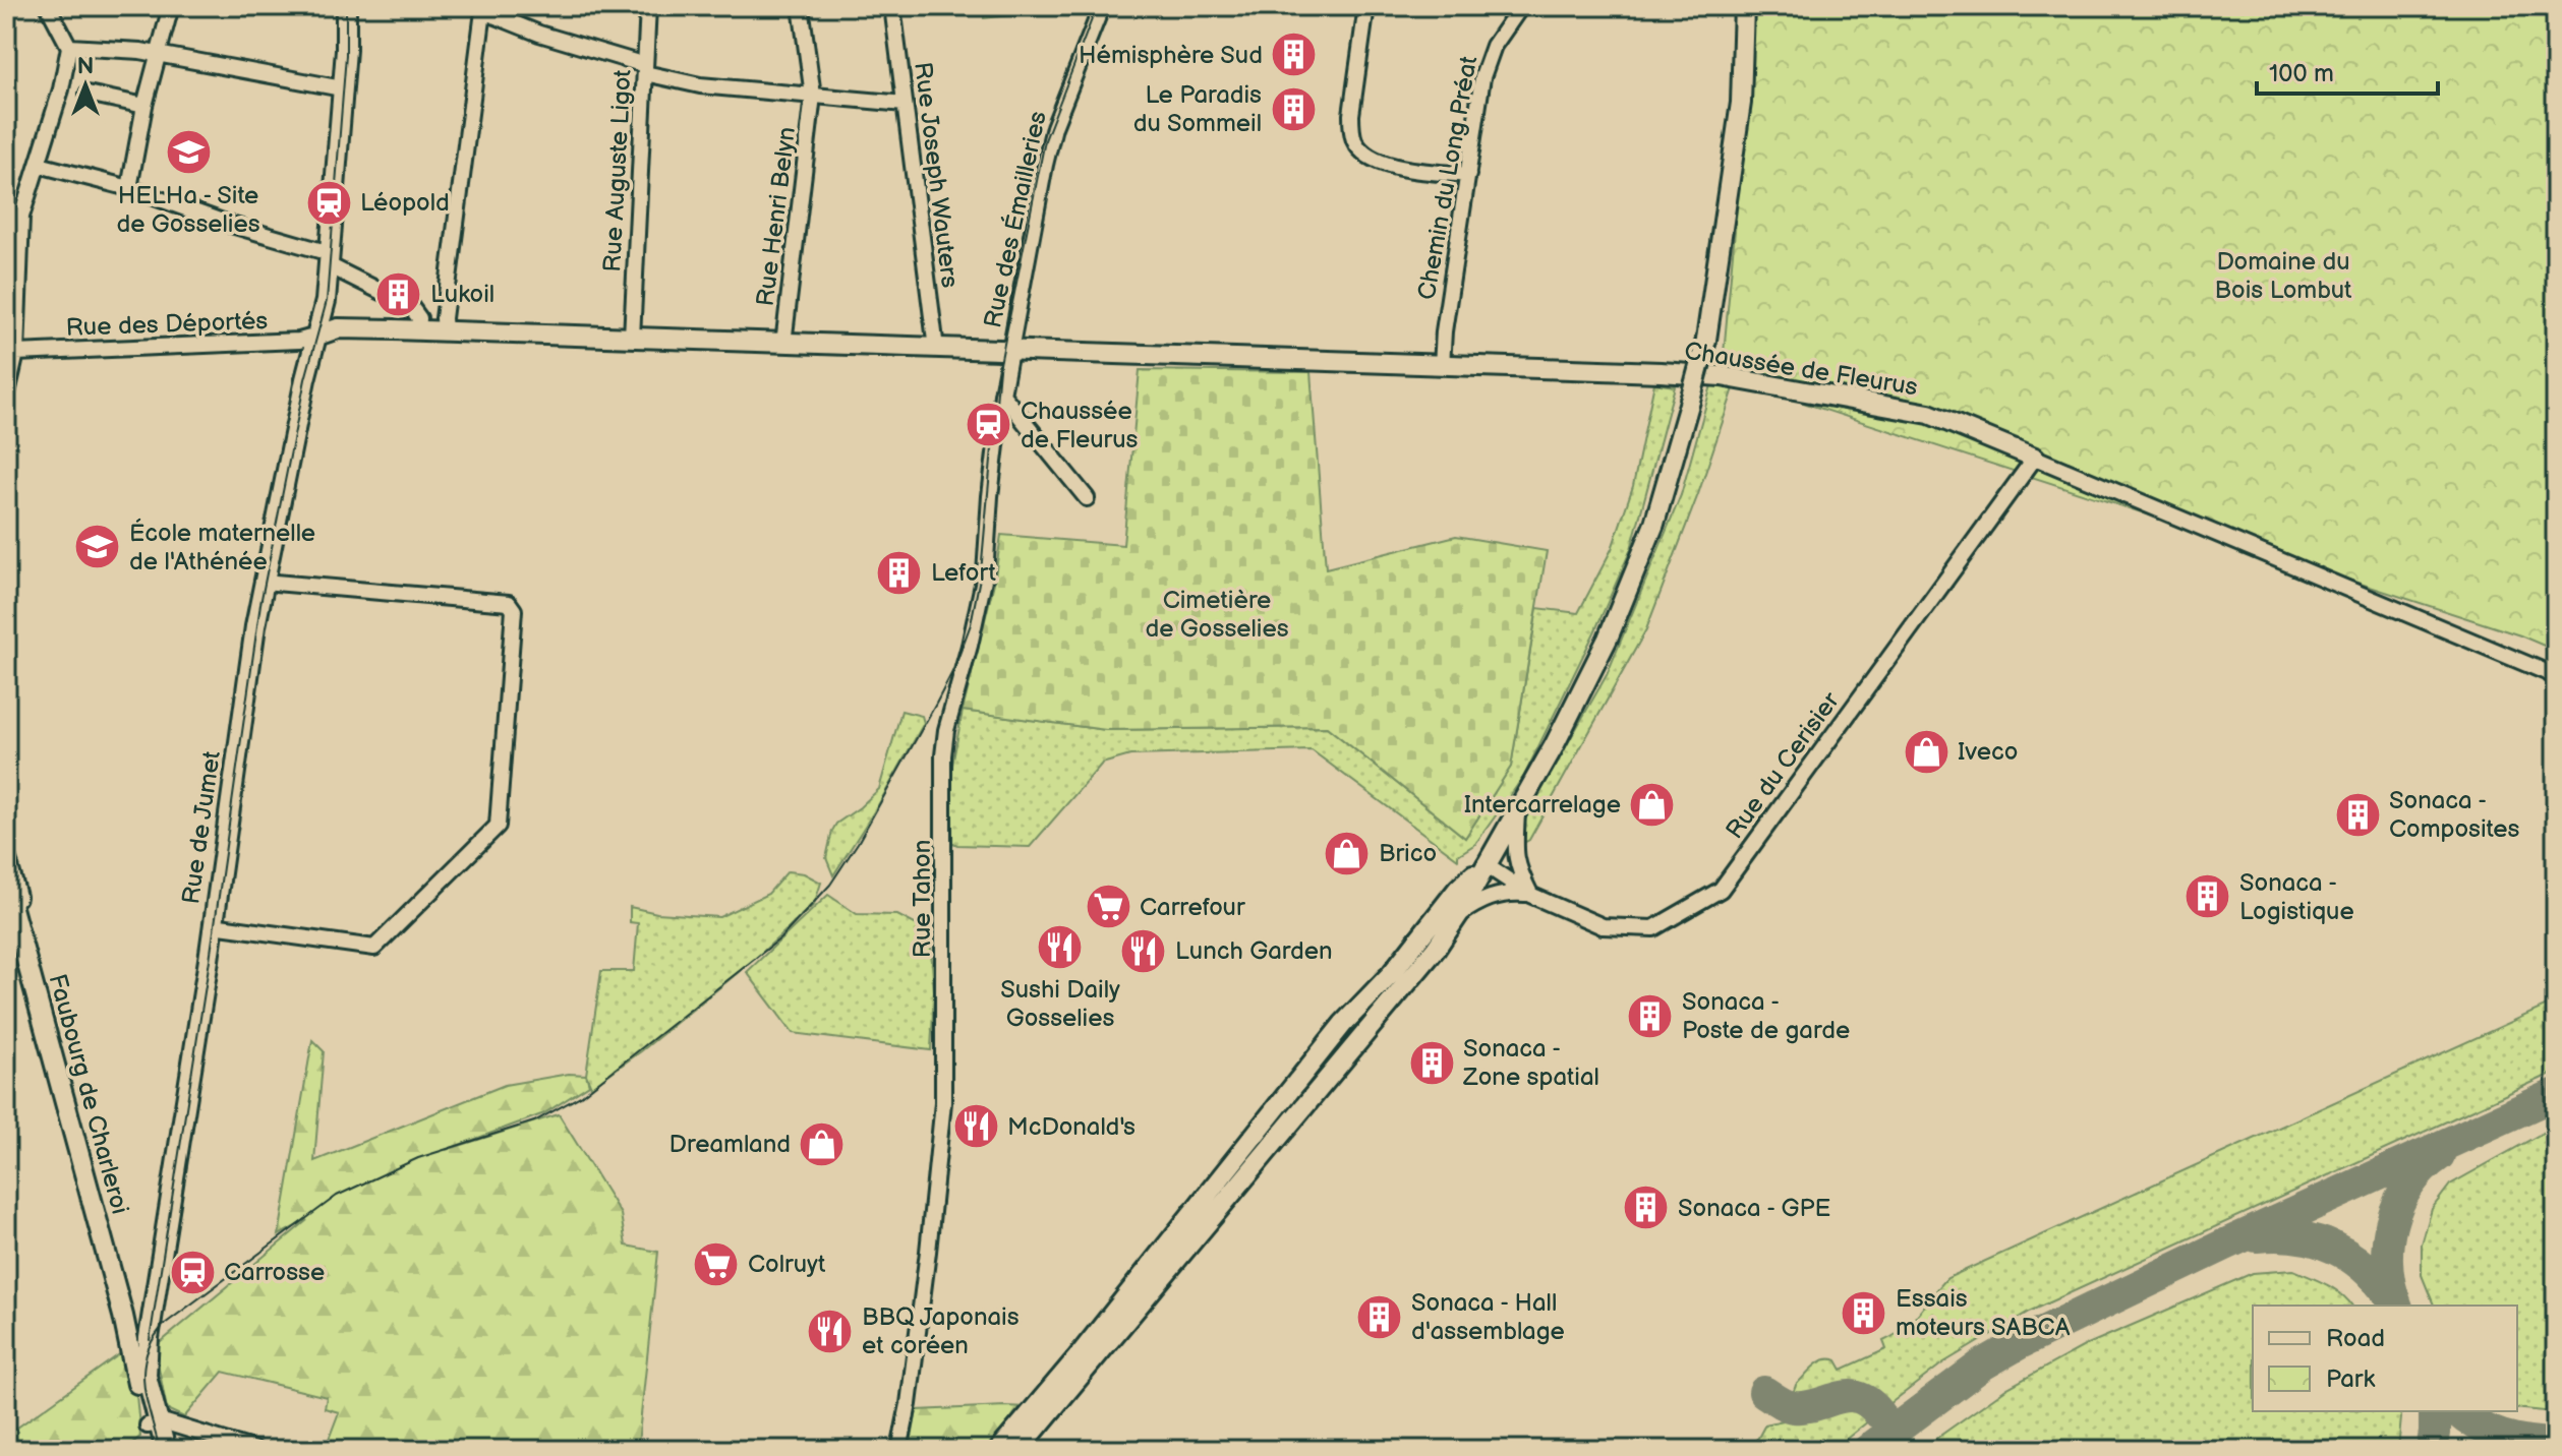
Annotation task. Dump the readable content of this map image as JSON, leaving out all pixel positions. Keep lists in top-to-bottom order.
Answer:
{
  "streets": {
    "main road": ["Chaussée de Fleurus", "Rue de Jumet", "Faubourg de Charleroi"],
    "street": [
      "Rue Auguste Ligot",
      "Rue Joseph Wauters",
      "Chemin du Long Préat",
      "Rue Henri Belyn",
      "Rue des Émailleries",
      "Rue des Déportés",
      "Rue du Cerisier",
      "Rue Tahon"
    ]
  },
  "crossings": [
    ["Rue Auguste Ligot", "Rue Henri Belyn"],
    ["Rue Auguste Ligot", "Chaussée de Fleurus"],
    ["Rue Joseph Wauters", "Rue Henri Belyn"],
    ["Rue Joseph Wauters", "Chaussée de Fleurus"],
    ["Chemin du Long Préat", "Chaussée de Fleurus"],
    ["Rue Henri Belyn", "Chaussée de Fleurus"],
    ["Rue des Émailleries", "Chaussée de Fleurus"],
    ["Rue des Émailleries", "Rue Tahon"],
    ["Rue des Déportés", "Chaussée de Fleurus"],
    ["Rue des Déportés", "Rue de Jumet"],
    ["Chaussée de Fleurus", "Rue du Cerisier"],
    ["Chaussée de Fleurus", "Rue de Jumet"],
    ["Chaussée de Fleurus", "Rue Tahon"],
    ["Rue de Jumet", "Faubourg de Charleroi"]
  ],
  "parks": ["Domaine du Bois Lombut", "Cimetière de Gosselies"],
  "places": {
    "building": [
      "Hémisphère Sud",
      "Le Paradis du Sommeil",
      "Lukoil",
      "Lefort",
      "Sonaca - Composites",
      "Sonaca - Logistique",
      "Sonaca - Poste de garde",
      "Sonaca - Zone spatial",
      "Sonaca - GPE",
      "Essais moteurs SABCA",
      "Sonaca - Hall d'assemblage"
    ],
    "school or university": ["HELHa - Site de Gosselies", "École maternelle de l'Athénée"],
    "station": ["Léopold", "Chaussée de Fleurus", "Carrosse"],
    "shop": [
      "Iveco",
      "Intercarrelage",
      "Brico",
      "Dreamland"
    ],
    "supermarket": ["Carrefour", "Colruyt"],
    "restaurant": [
      "Sushi Daily Gosselies",
      "Lunch Garden",
      "McDonald's",
      "BBQ Japonais et coréen"
    ]
  },
  "legend": ["Road", "Park"],
  "scale_bar": "100 m",
  "north": "top"
}
